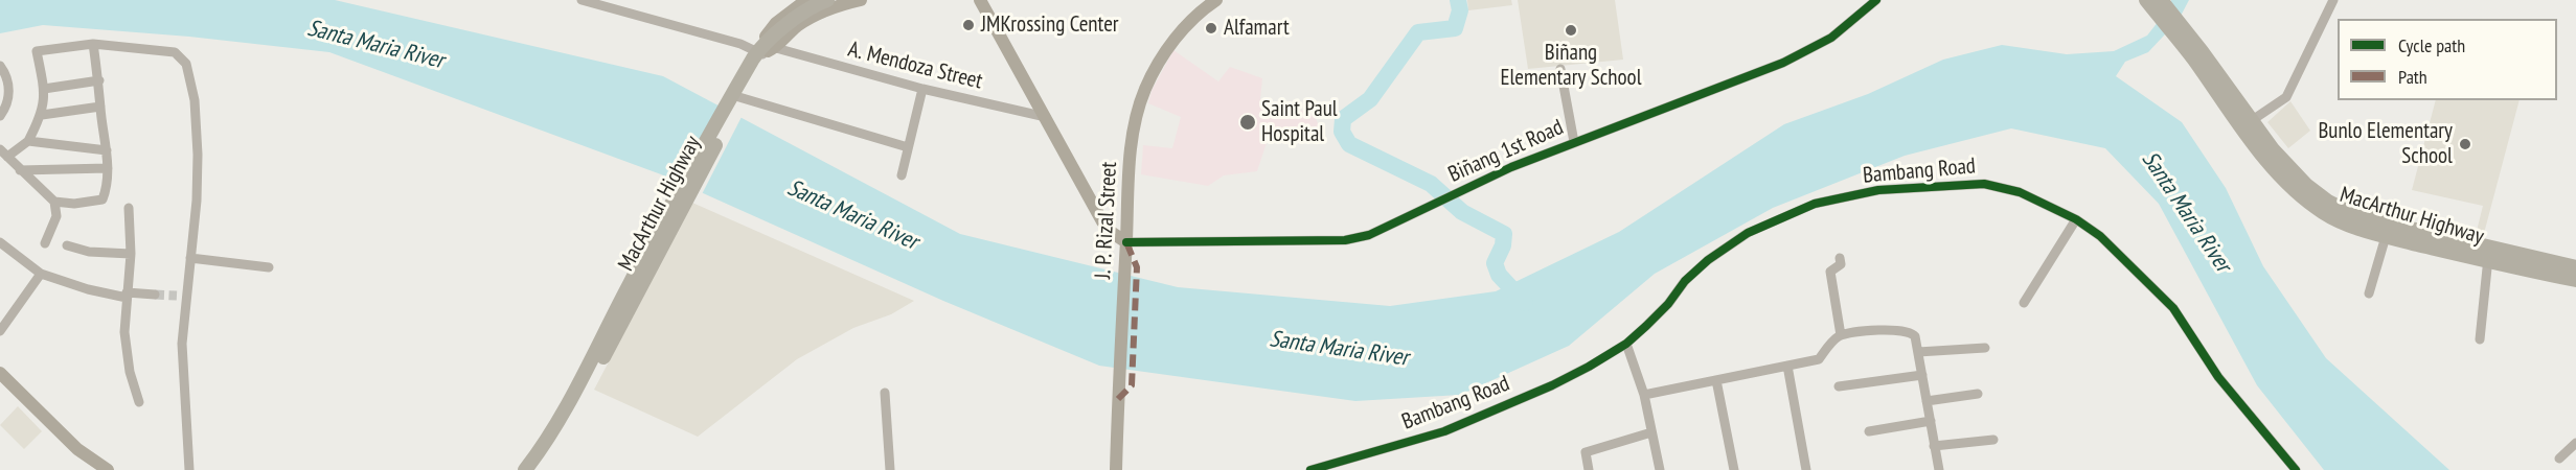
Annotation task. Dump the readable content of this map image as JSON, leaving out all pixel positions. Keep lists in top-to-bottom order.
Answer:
{
  "streets": {
    "highway": ["MacArthur Highway"],
    "main road": ["J. P. Rizal Street"],
    "street": ["A. Mendoza Street", "Biñang 1st Road", "Bambang Road"]
  },
  "crossings": [
    ["A. Mendoza Street", "MacArthur Highway"],
    ["Biñang 1st Road", "J. P. Rizal Street"]
  ],
  "water": ["Santa Maria River"],
  "places": [
    "JMKrossing Center",
    "Alfamart",
    "Biñang Elementary School",
    "Saint Paul Hospital",
    "Bunlo Elementary School"
  ],
  "legend": ["Cycle path", "Path"]
}
